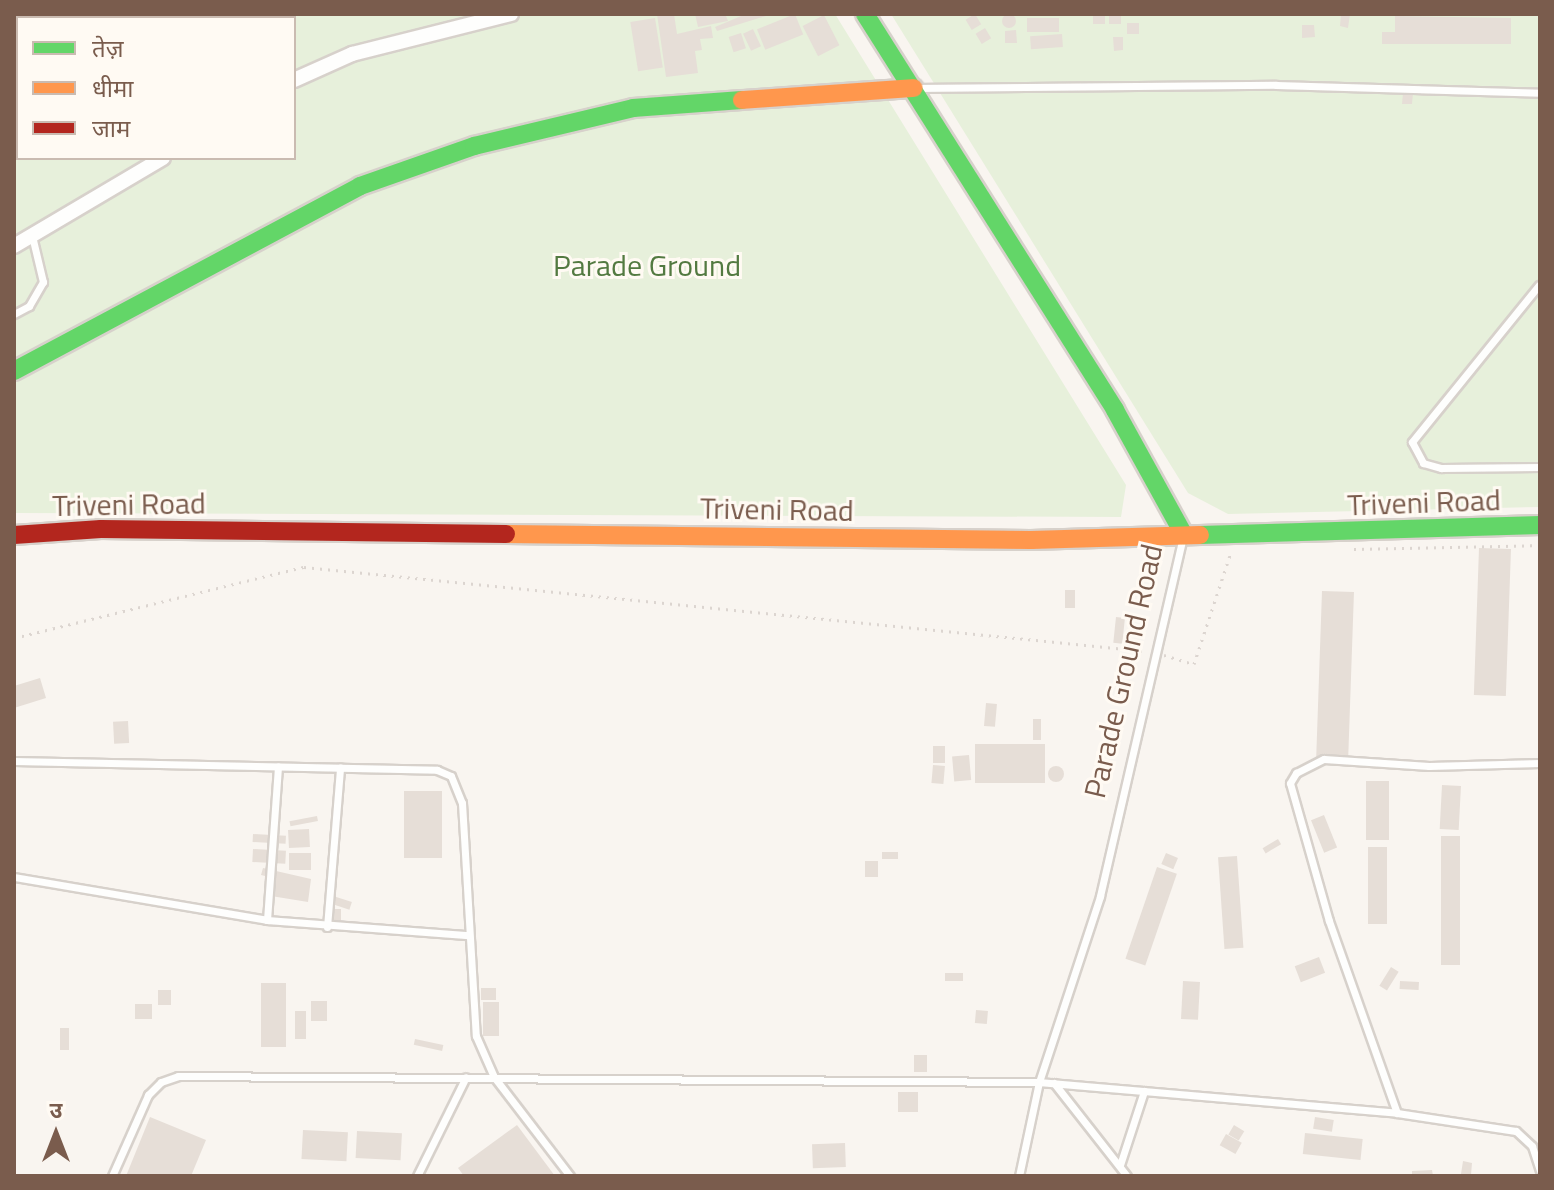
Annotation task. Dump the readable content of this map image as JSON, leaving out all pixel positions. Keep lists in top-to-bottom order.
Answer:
{
  "streets": {
    "street": ["Triveni Road", "Parade Ground Road"]
  },
  "crossings": [
    ["Triveni Road", "Parade Ground Road"]
  ],
  "parks": ["Parade Ground"],
  "legend": ["तेज़", "धीमा", "जाम"],
  "north": "top"
}
